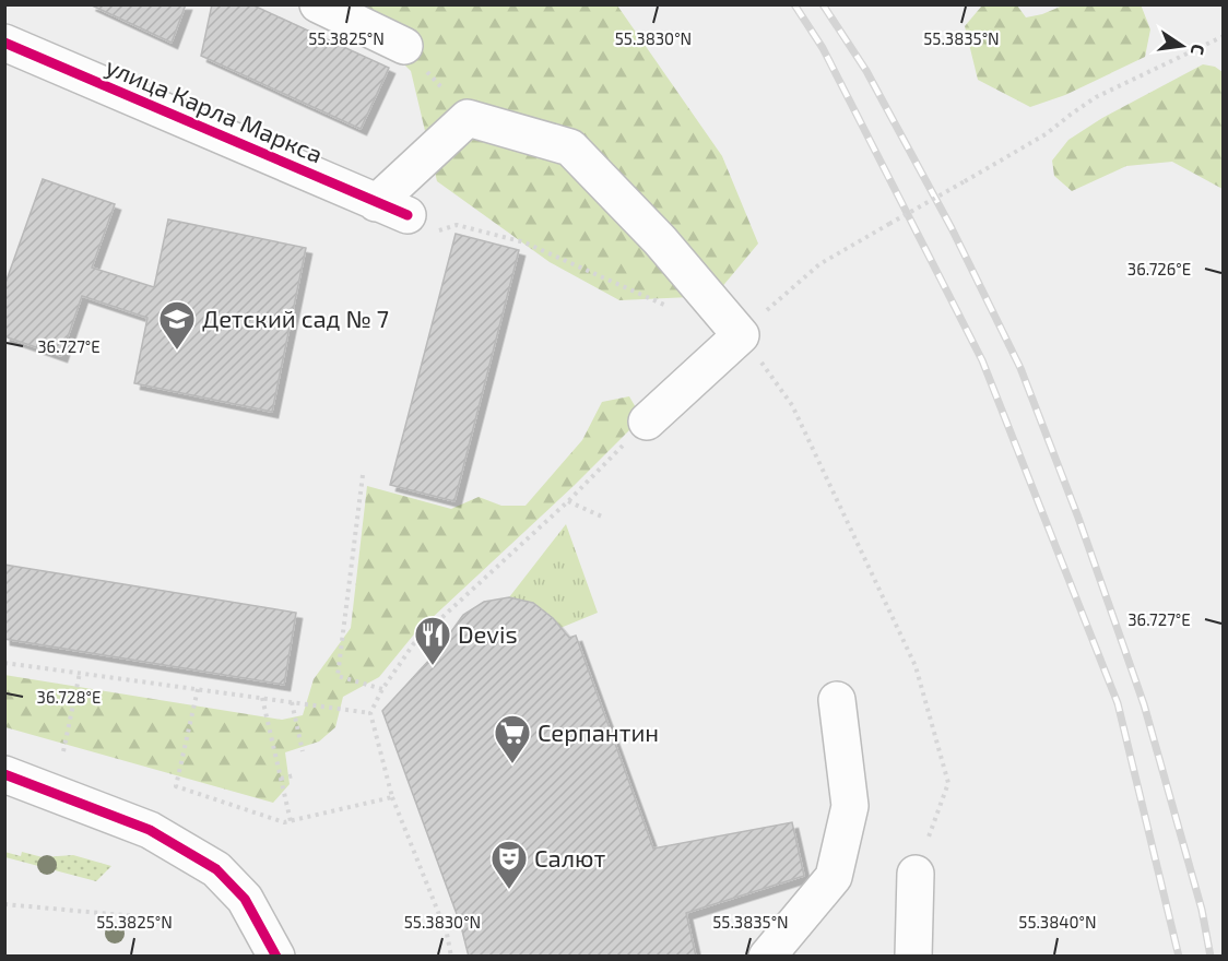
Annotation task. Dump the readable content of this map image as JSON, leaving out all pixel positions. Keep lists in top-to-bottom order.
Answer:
{
  "streets": {
    "street": ["улица Карла Маркса"]
  },
  "places": {
    "school or university": ["Детский сад № 7"],
    "restaurant": ["Devis"],
    "supermarket": ["Серпантин"],
    "theatre": ["Салют"]
  },
  "north": "right",
  "coordinates": [
    "55.3825°N",
    "55.3830°N",
    "55.3835°N",
    "36.726°E",
    "36.727°E",
    "36.728°E",
    "55.3840°N"
  ]
}
